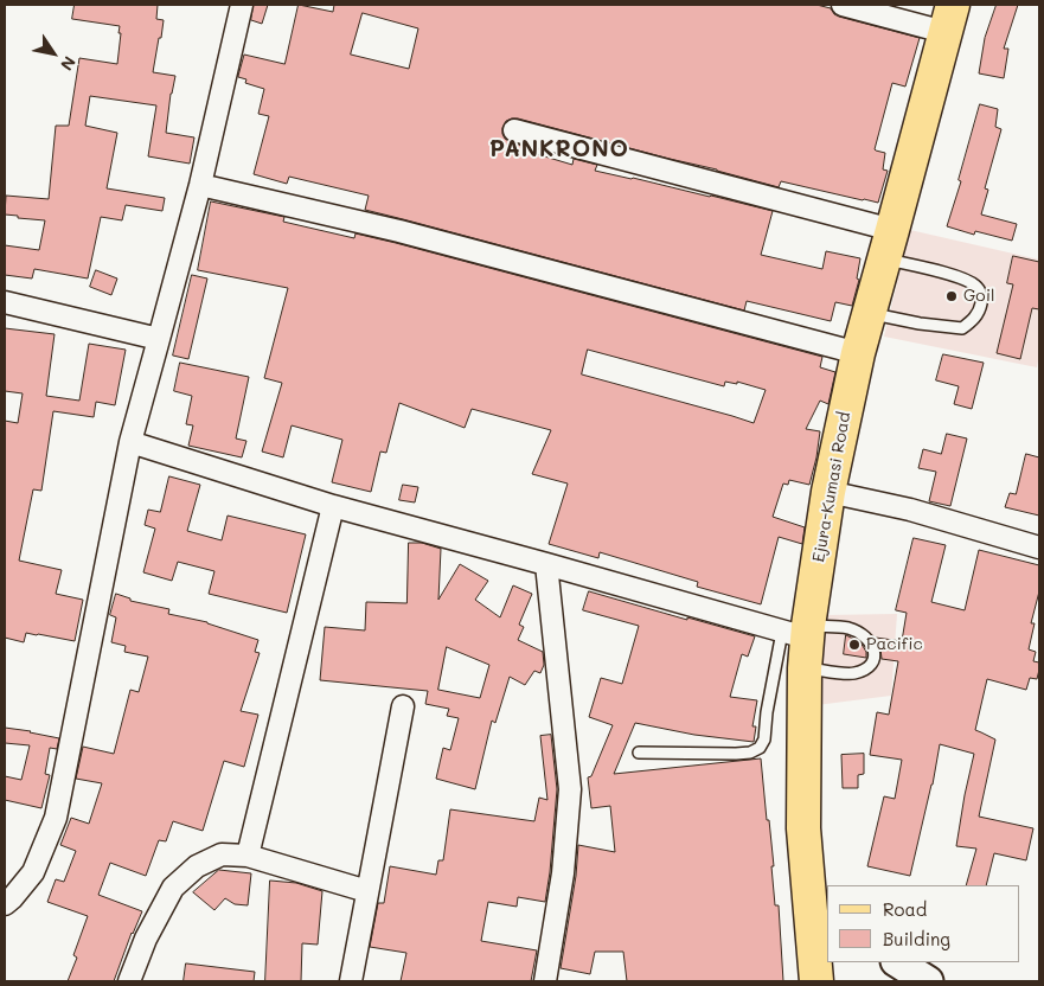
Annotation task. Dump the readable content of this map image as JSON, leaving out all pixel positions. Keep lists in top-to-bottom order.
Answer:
{
  "streets": {
    "main road": ["Ejura-Kumasi Road"]
  },
  "districts": ["PANKRONO"],
  "places": ["Goil", "Pacific"],
  "legend": ["Road", "Building"],
  "north": "bottom right"
}
